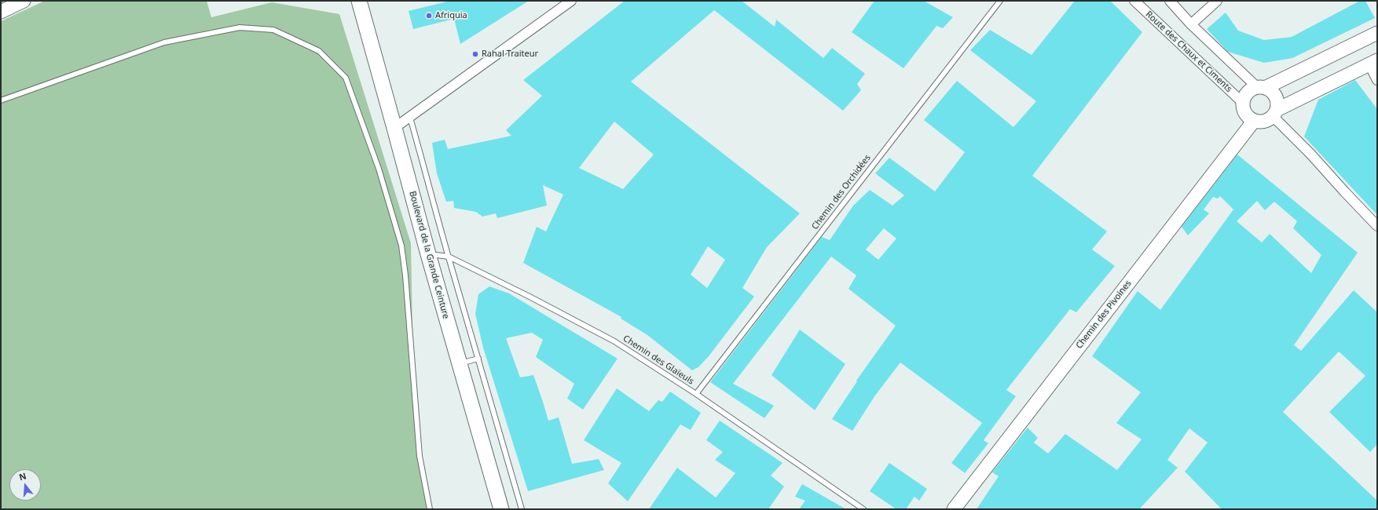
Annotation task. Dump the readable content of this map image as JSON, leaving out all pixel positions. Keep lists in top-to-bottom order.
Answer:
{
  "streets": {
    "main road": ["Boulevard de la Grande Ceinture"],
    "street": ["Route des Chaux et Ciments", "Chemin des Pivoines"],
    "lane": ["Chemin des Orchidées", "Chemin des Glaïeuls"]
  },
  "crossings": [
    ["Route des Chaux et Ciments", "Chemin des Pivoines"],
    ["Chemin des Orchidées", "Chemin des Glaïeuls"],
    ["Boulevard de la Grande Ceinture", "Chemin des Glaïeuls"]
  ],
  "places": ["Afriquia", "Rahal Traiteur"],
  "north": "top"
}
